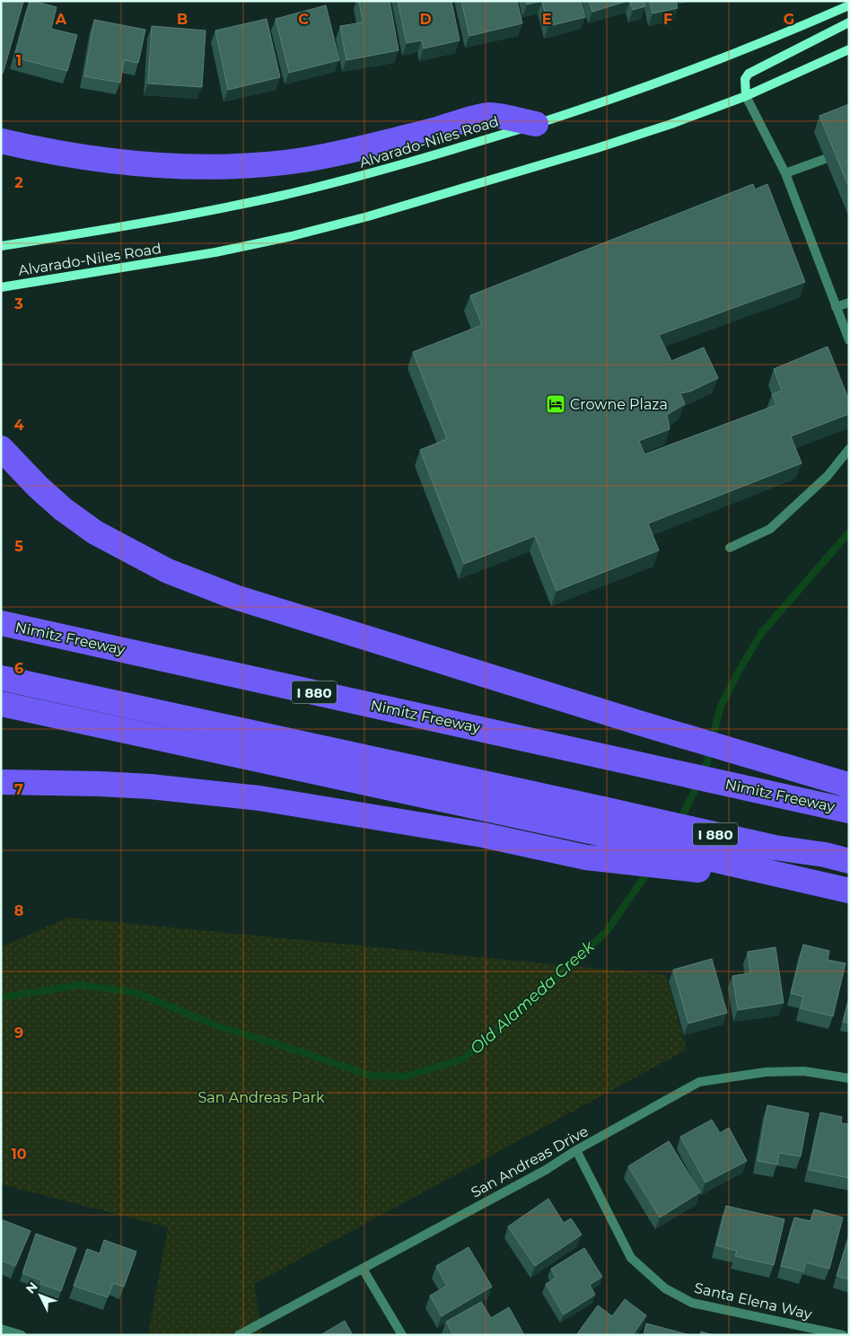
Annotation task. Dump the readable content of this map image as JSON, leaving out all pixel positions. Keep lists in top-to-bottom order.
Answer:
{
  "streets": {
    "highway": ["Nimitz Freeway", "I 880"],
    "main road": ["Alvarado-Niles Road"],
    "street": ["San Andreas Drive", "Santa Elena Way"]
  },
  "crossings": [
    ["San Andreas Drive", "Santa Elena Way"]
  ],
  "water": ["Old Alameda Creek"],
  "parks": ["San Andreas Park"],
  "places": {
    "hotel": ["Crowne Plaza"]
  },
  "north": "top left",
  "grid": {
    "columns": [
      "A",
      "B",
      "C",
      "D",
      "E",
      "F",
      "G"
    ],
    "rows": [
      "1",
      "2",
      "3",
      "4",
      "5",
      "6",
      "7",
      "8",
      "9",
      "10"
    ]
  }
}
